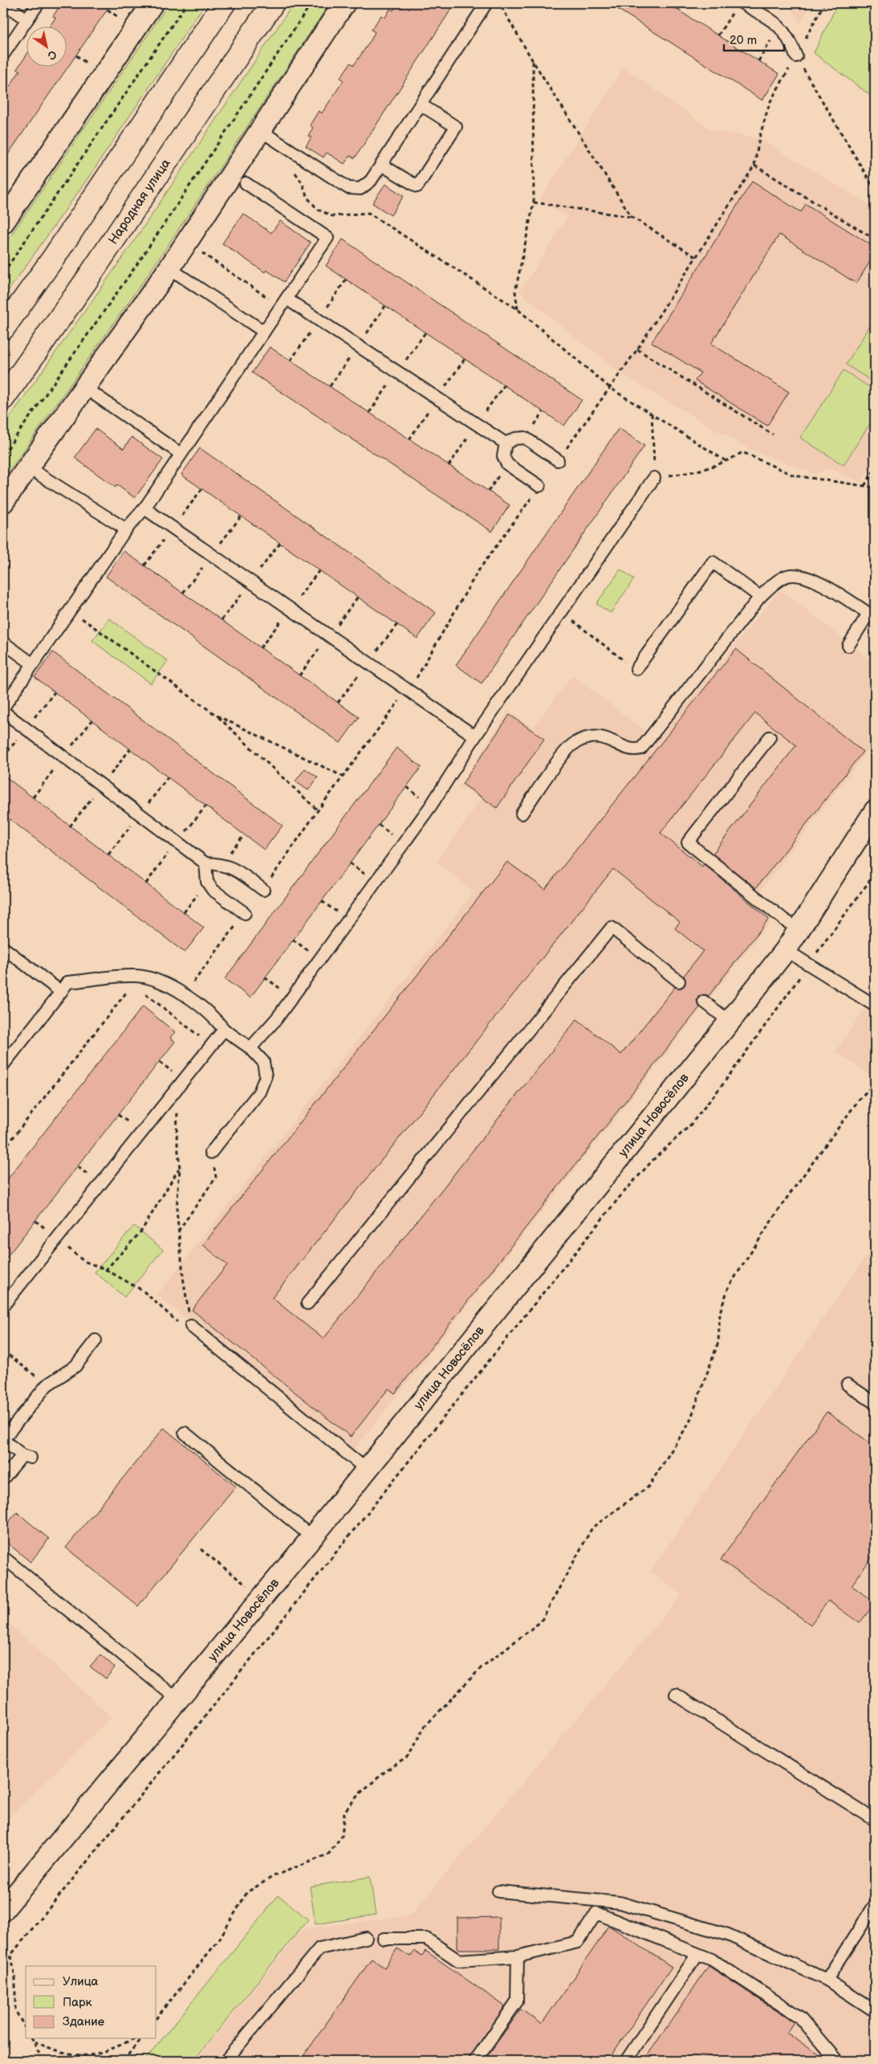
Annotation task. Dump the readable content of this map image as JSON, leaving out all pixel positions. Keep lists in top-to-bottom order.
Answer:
{
  "streets": {
    "main road": ["Народная улица"],
    "street": ["улица Новосёлов"]
  },
  "legend": ["Улица", "Парк", "Здание"],
  "scale_bar": "20 m",
  "north": "bottom right"
}
